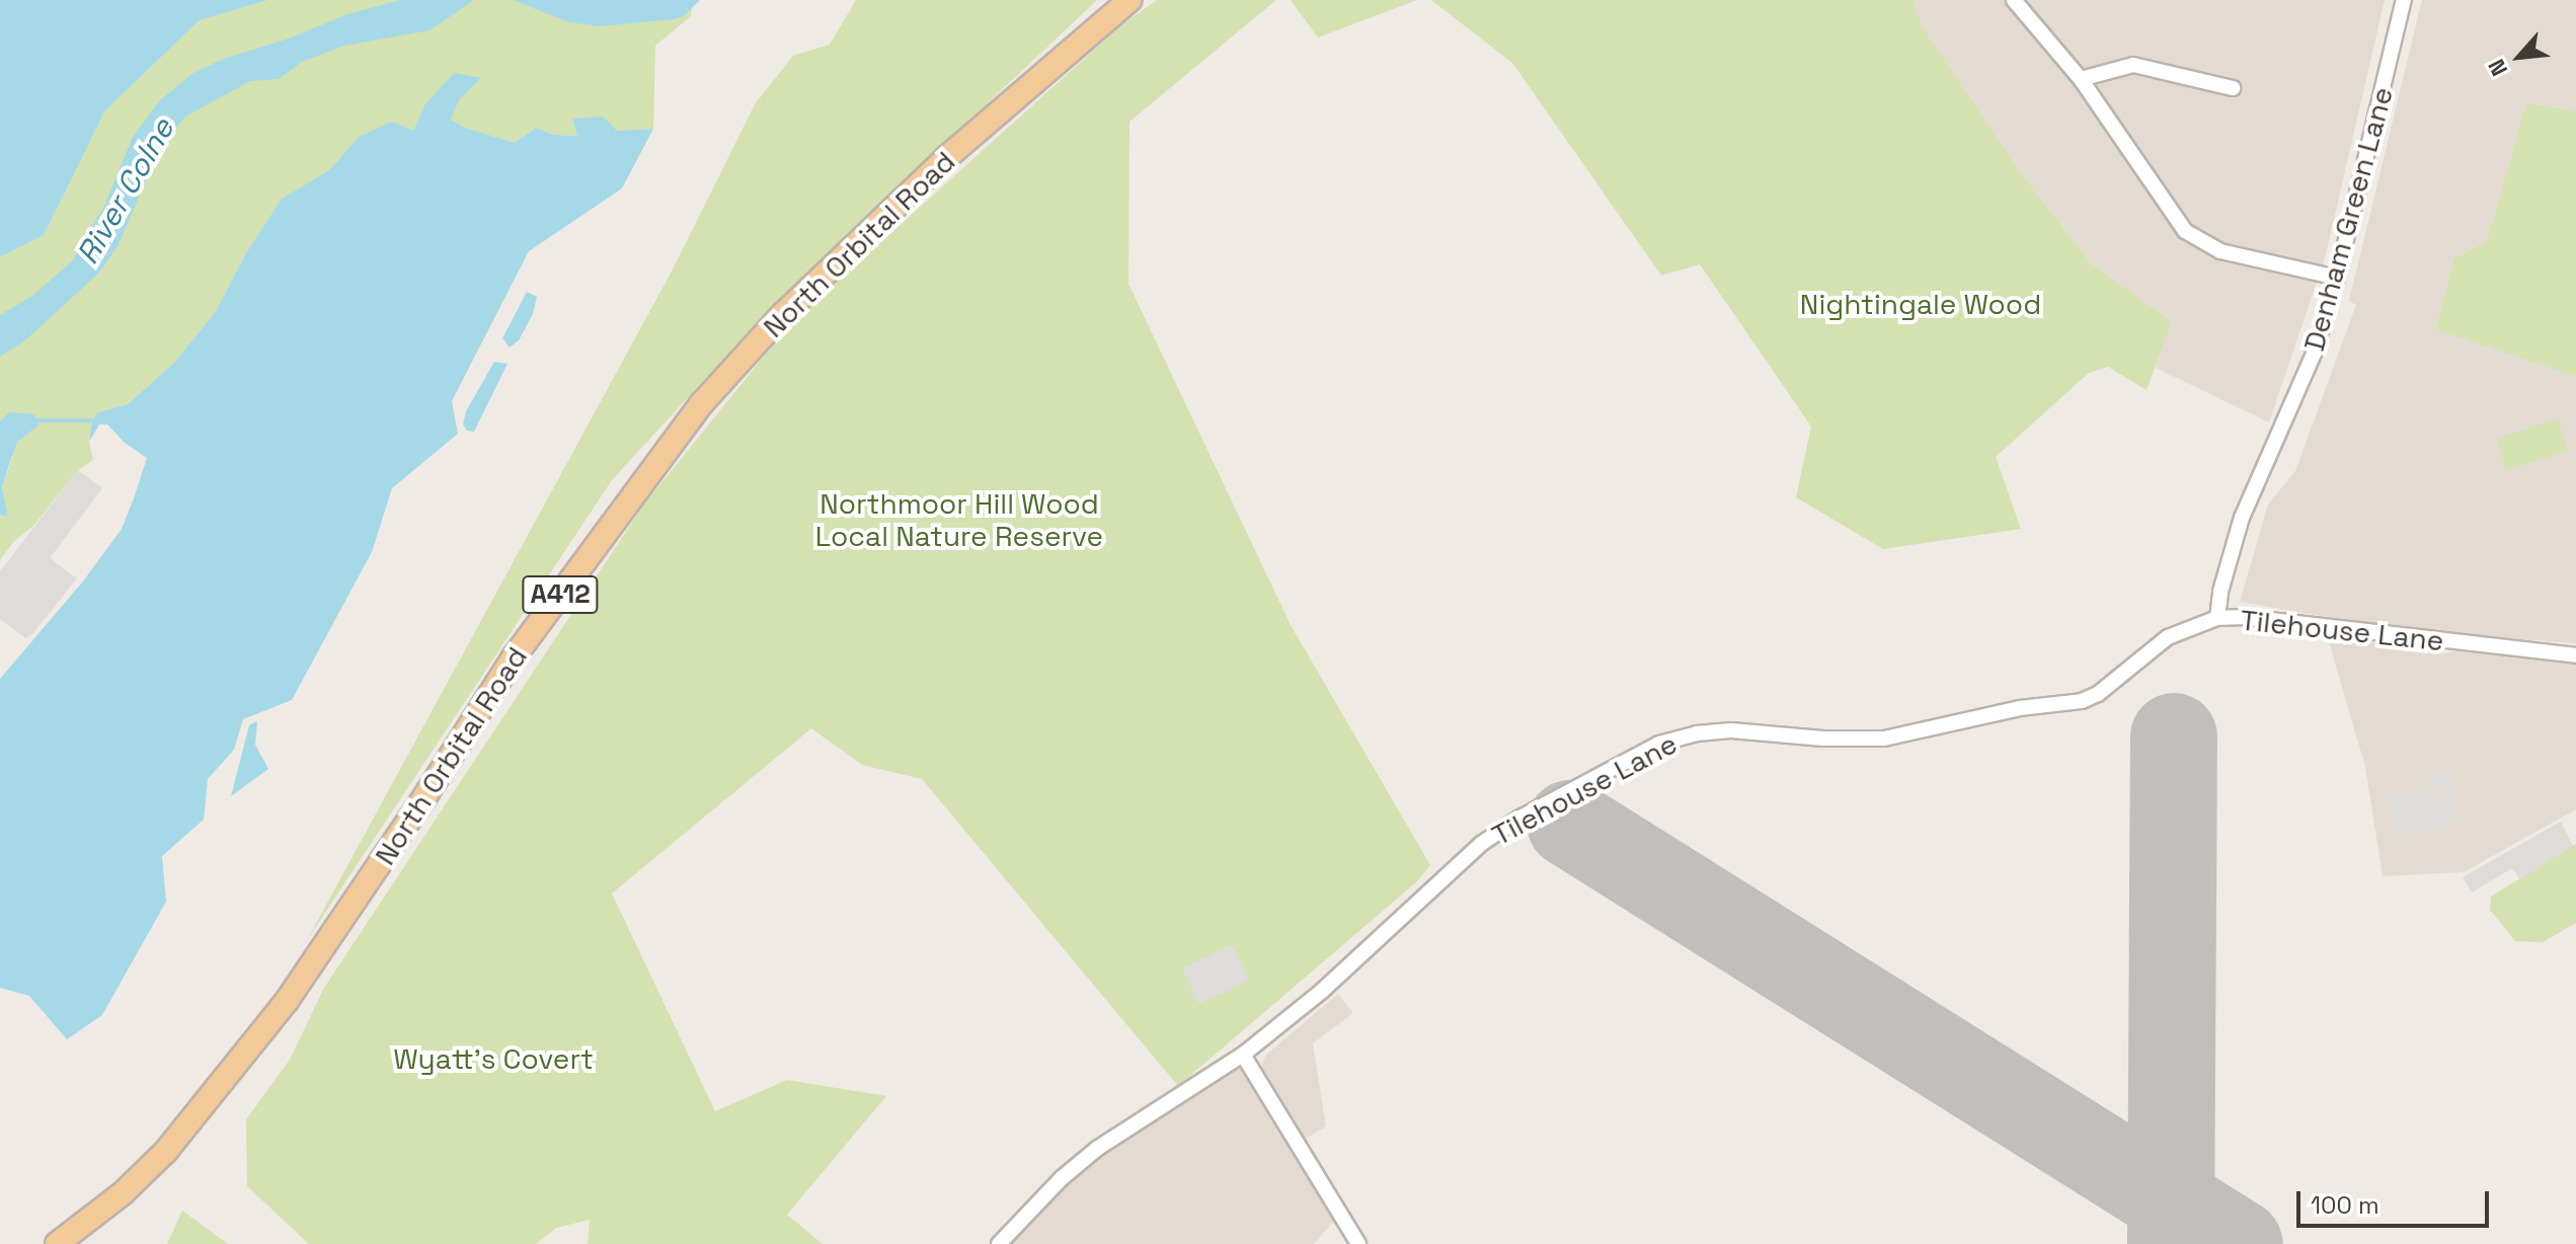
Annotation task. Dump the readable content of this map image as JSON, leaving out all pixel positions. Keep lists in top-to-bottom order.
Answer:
{
  "streets": {
    "main road": ["North Orbital Road", "A412"],
    "street": ["Denham Green Lane", "Tilehouse Lane"]
  },
  "crossings": [
    ["Denham Green Lane", "Tilehouse Lane"]
  ],
  "water": ["River Colne"],
  "parks": ["Nightingale Wood", "Northmoor Hill Wood Local Nature Reserve", "Wyatt's Covert"],
  "scale_bar": "100 m",
  "north": "bottom left"
}
